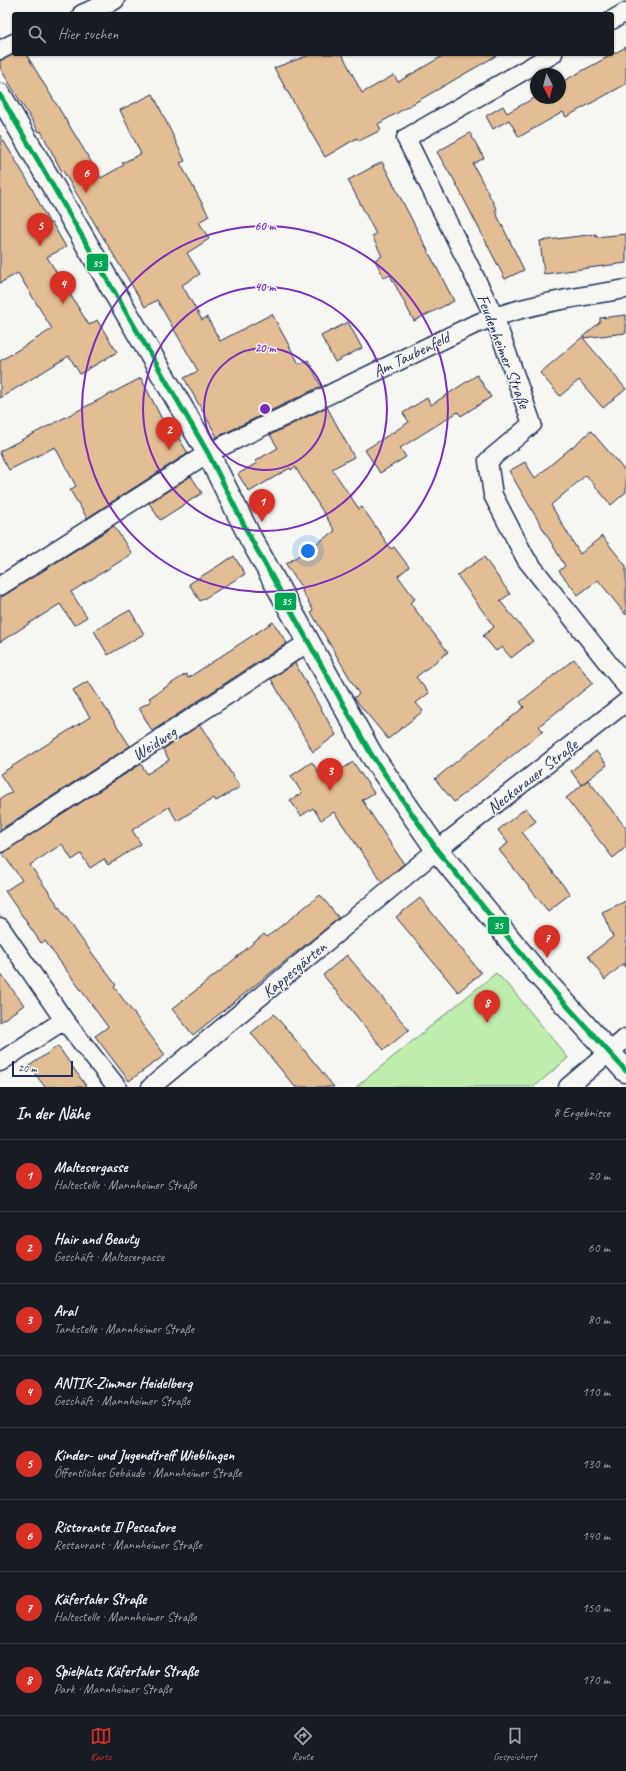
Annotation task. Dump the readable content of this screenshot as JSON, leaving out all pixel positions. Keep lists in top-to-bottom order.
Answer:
{
  "streets": {
    "street": [
      "Feudenheimer Straße",
      "Am Taubenfeld",
      "Weidweg",
      "Neckarauer Straße",
      "Kappesgärten"
    ]
  },
  "crossings": [
    ["Feudenheimer Straße", "Am Taubenfeld"],
    ["Neckarauer Straße", "Kappesgärten"]
  ],
  "lines": ["transit line 35"],
  "scale_bar": "20 m",
  "north": "bottom",
  "page": {
    "search": "Hier suchen",
    "pins": [
      "6",
      "5",
      "4",
      "2",
      "1",
      "3",
      "7",
      "8"
    ],
    "scale": "20 m",
    "heading": ["In der Nähe", "8 Ergebnisse"],
    "list": [
      {
        "mark": "1",
        "name": "Maltesergasse",
        "note": "Haltestelle · Mannheimer Straße",
        "value": "20 m"
      },
      {
        "mark": "2",
        "name": "Hair and Beauty",
        "note": "Geschäft · Maltesergasse",
        "value": "60 m"
      },
      {
        "mark": "3",
        "name": "Aral",
        "note": "Tankstelle · Mannheimer Straße",
        "value": "80 m"
      },
      {
        "mark": "4",
        "name": "ANTIK-Zimmer Heidelberg",
        "note": "Geschäft · Mannheimer Straße",
        "value": "110 m"
      },
      {
        "mark": "5",
        "name": "Kinder- und Jugendtreff Wieblingen",
        "note": "Öffentliches Gebäude · Mannheimer Straße",
        "value": "130 m"
      },
      {
        "mark": "6",
        "name": "Ristorante Il Pescatore",
        "note": "Restaurant · Mannheimer Straße",
        "value": "140 m"
      },
      {
        "mark": "7",
        "name": "Käfertaler Straße",
        "note": "Haltestelle · Mannheimer Straße",
        "value": "150 m"
      },
      {
        "mark": "8",
        "name": "Spielplatz Käfertaler Straße",
        "note": "Park · Mannheimer Straße",
        "value": "170 m"
      }
    ],
    "nav": ["Karte", "Route", "Gespeichert"]
  },
  "rings": ["60 m", "40 m", "20 m"]
}
